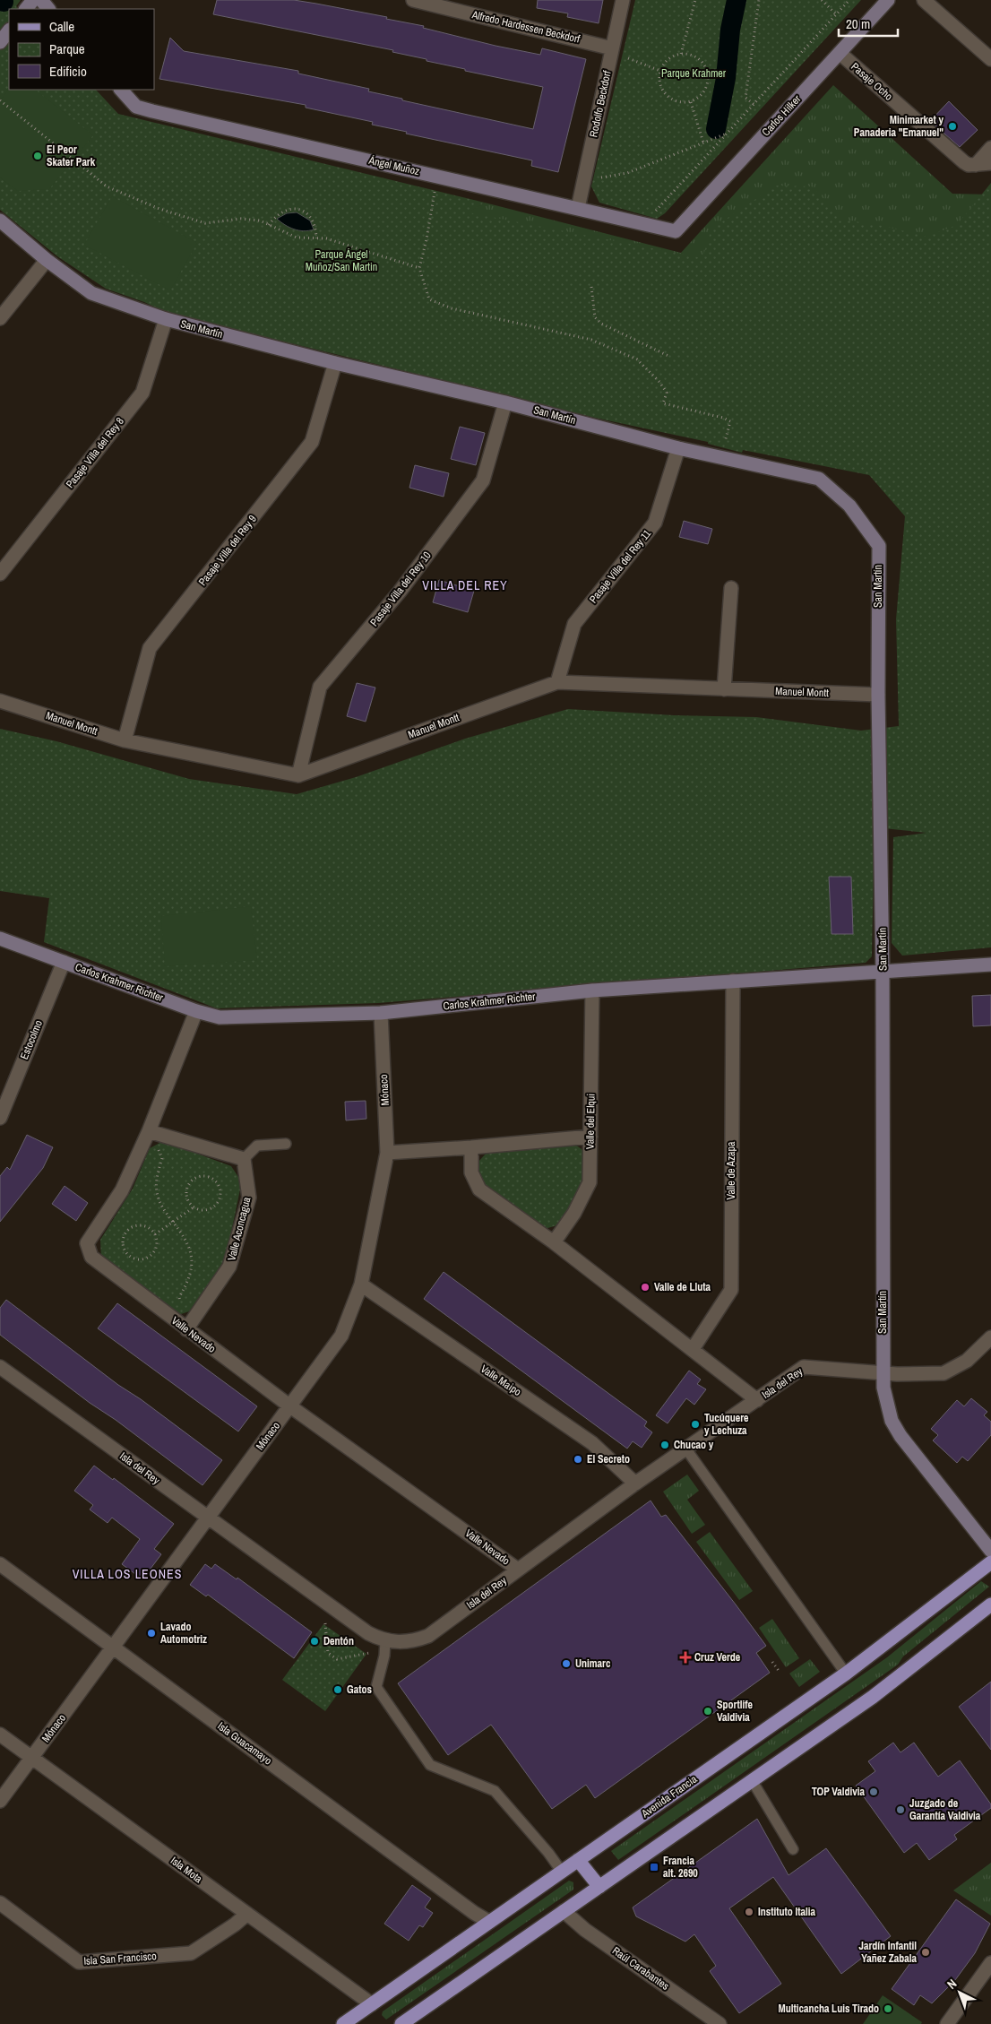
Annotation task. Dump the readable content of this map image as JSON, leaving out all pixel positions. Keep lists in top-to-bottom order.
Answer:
{
  "streets": {
    "main road": ["Avenida Francia"],
    "street": [
      "Alfredo Hardessen Beckdorf",
      "Pasaje Ocho",
      "Rodolfo Beckdorf",
      "Carlos Hilker",
      "Ángel Muñoz",
      "San Martín",
      "Pasaje Villa del Rey 8",
      "Pasaje Villa del Rey 9",
      "Pasaje Villa del Rey 11",
      "Pasaje Villa del Rey 10",
      "Manuel Montt",
      "Carlos Krahmer Richter",
      "Estocolmo",
      "Mónaco",
      "Valle del Elqui",
      "Valle de Azapa",
      "Valle Aconcagua",
      "Valle Nevado",
      "Valle Maipo",
      "Isla del Rey",
      "Isla Guacamayo",
      "Isla Mota",
      "Isla San Francisco",
      "Raúl Carabantes"
    ]
  },
  "crossings": [
    ["Alfredo Hardessen Beckdorf", "Rodolfo Beckdorf"],
    ["Pasaje Ocho", "Carlos Hilker"],
    ["Rodolfo Beckdorf", "Ángel Muñoz"],
    ["Carlos Hilker", "Ángel Muñoz"],
    ["San Martín", "Pasaje Villa del Rey 8"],
    ["San Martín", "Pasaje Villa del Rey 9"],
    ["San Martín", "Pasaje Villa del Rey 11"],
    ["San Martín", "Pasaje Villa del Rey 10"],
    ["San Martín", "Manuel Montt"],
    ["San Martín", "Carlos Krahmer Richter"],
    ["San Martín", "Isla del Rey"],
    ["Pasaje Villa del Rey 9", "Manuel Montt"],
    ["Pasaje Villa del Rey 11", "Manuel Montt"],
    ["Pasaje Villa del Rey 10", "Manuel Montt"],
    ["Carlos Krahmer Richter", "Estocolmo"],
    ["Carlos Krahmer Richter", "Mónaco"],
    ["Carlos Krahmer Richter", "Valle del Elqui"],
    ["Carlos Krahmer Richter", "Valle de Azapa"],
    ["Carlos Krahmer Richter", "Valle Nevado"],
    ["Mónaco", "Valle Nevado"],
    ["Mónaco", "Valle Maipo"],
    ["Mónaco", "Isla del Rey"],
    ["Mónaco", "Isla Guacamayo"],
    ["Mónaco", "Isla Mota"],
    ["Valle Aconcagua", "Valle Nevado"],
    ["Valle Nevado", "Isla del Rey"],
    ["Valle Maipo", "Isla del Rey"],
    ["Isla Guacamayo", "Avenida Francia"],
    ["Avenida Francia", "Isla Mota"],
    ["Isla Mota", "Isla San Francisco"]
  ],
  "districts": ["VILLA DEL REY", "VILLA LOS LEONES"],
  "parks": ["Parque Krahmer", "Parque Ángel Muñoz/San Martin"],
  "places": {
    "other": [
      "Minimarket y Panaderia \"Emanuel\"",
      "El Peor Skater Park",
      "Valle de Lluta",
      "Tucúquere y Lechuza",
      "Chucao y",
      "El Secreto",
      "Lavado Automotriz",
      "Dentón",
      "Unimarc",
      "Gatos",
      "Sportlife Valdivia",
      "TOP Valdivia",
      "Juzgado de Garantía Valdivia",
      "Instituto Italia",
      "Jardín Infantil Yañez Zabala",
      "Multicancha Luis Tirado"
    ],
    "health": ["Cruz Verde"],
    "transit": ["Francia alt. 2690"]
  },
  "legend": ["Calle", "Parque", "Edificio"],
  "scale_bar": "20 m",
  "north": "top left"
}
